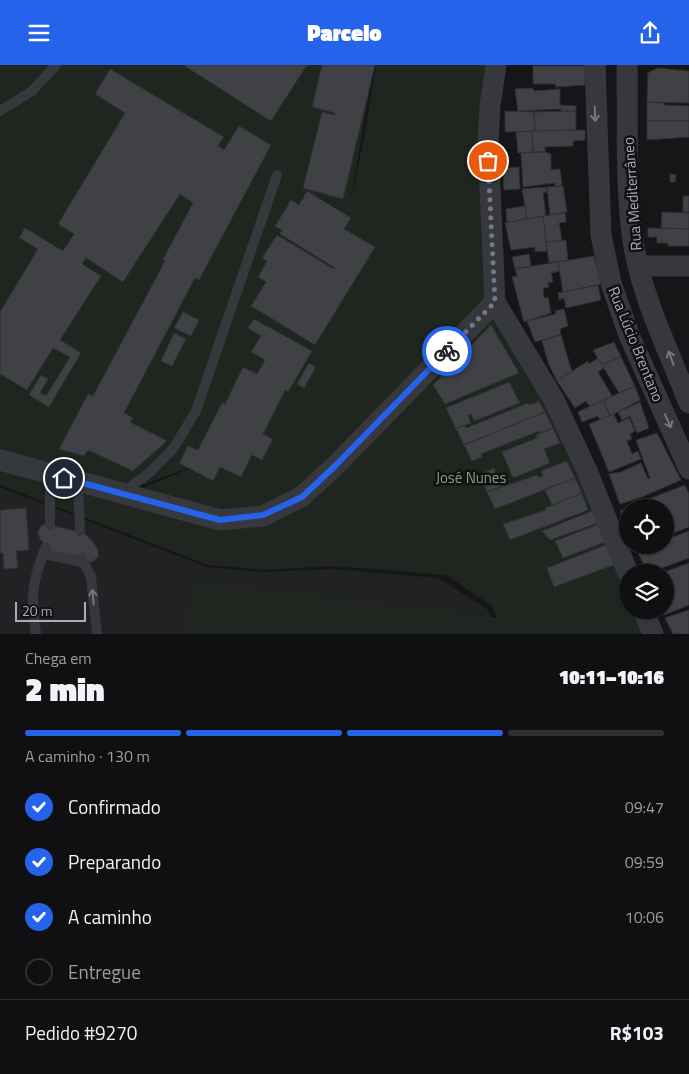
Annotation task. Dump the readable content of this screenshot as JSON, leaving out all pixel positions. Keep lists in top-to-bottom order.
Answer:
{
  "streets": {
    "street": ["Rua Mediterrâneo", "Rua Lúcio Brentano"]
  },
  "parks": ["José Nunes"],
  "scale_bar": "20 m",
  "page": {
    "header": "Parcelo",
    "scale": "20 m",
    "heading": ["2 min", "Chega em", "10:11–10:16"],
    "panel": ["Pedido #9270", "R$103"],
    "bar": "A caminho · 130 m",
    "list": [
      ["Confirmado", "09:47"],
      ["Preparando", "09:59"],
      ["A caminho", "10:06"],
      "Entregue"
    ]
  }
}
